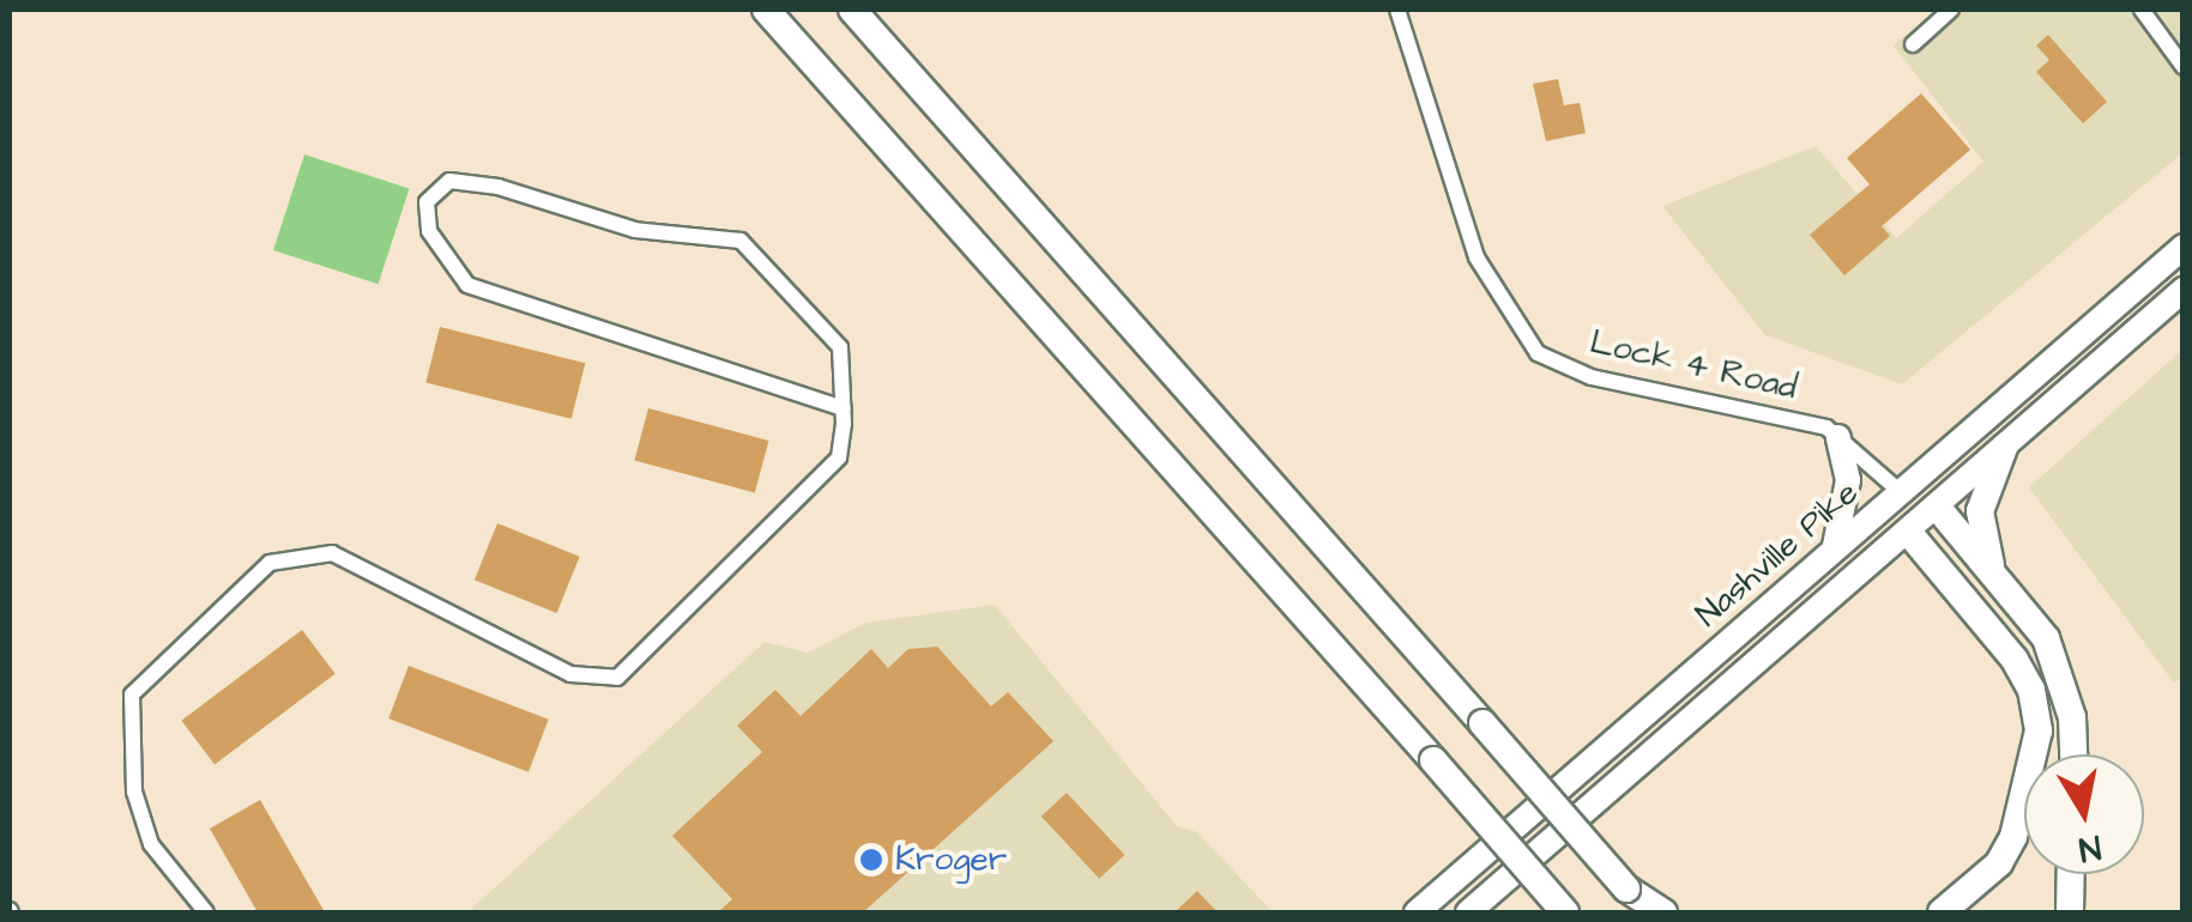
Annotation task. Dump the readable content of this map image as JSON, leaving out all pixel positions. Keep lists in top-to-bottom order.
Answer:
{
  "streets": {
    "main road": ["Nashville Pike"],
    "street": ["Lock 4 Road"]
  },
  "crossings": [
    ["Lock 4 Road", "Nashville Pike"]
  ],
  "places": ["Kroger"],
  "north": "bottom"
}
